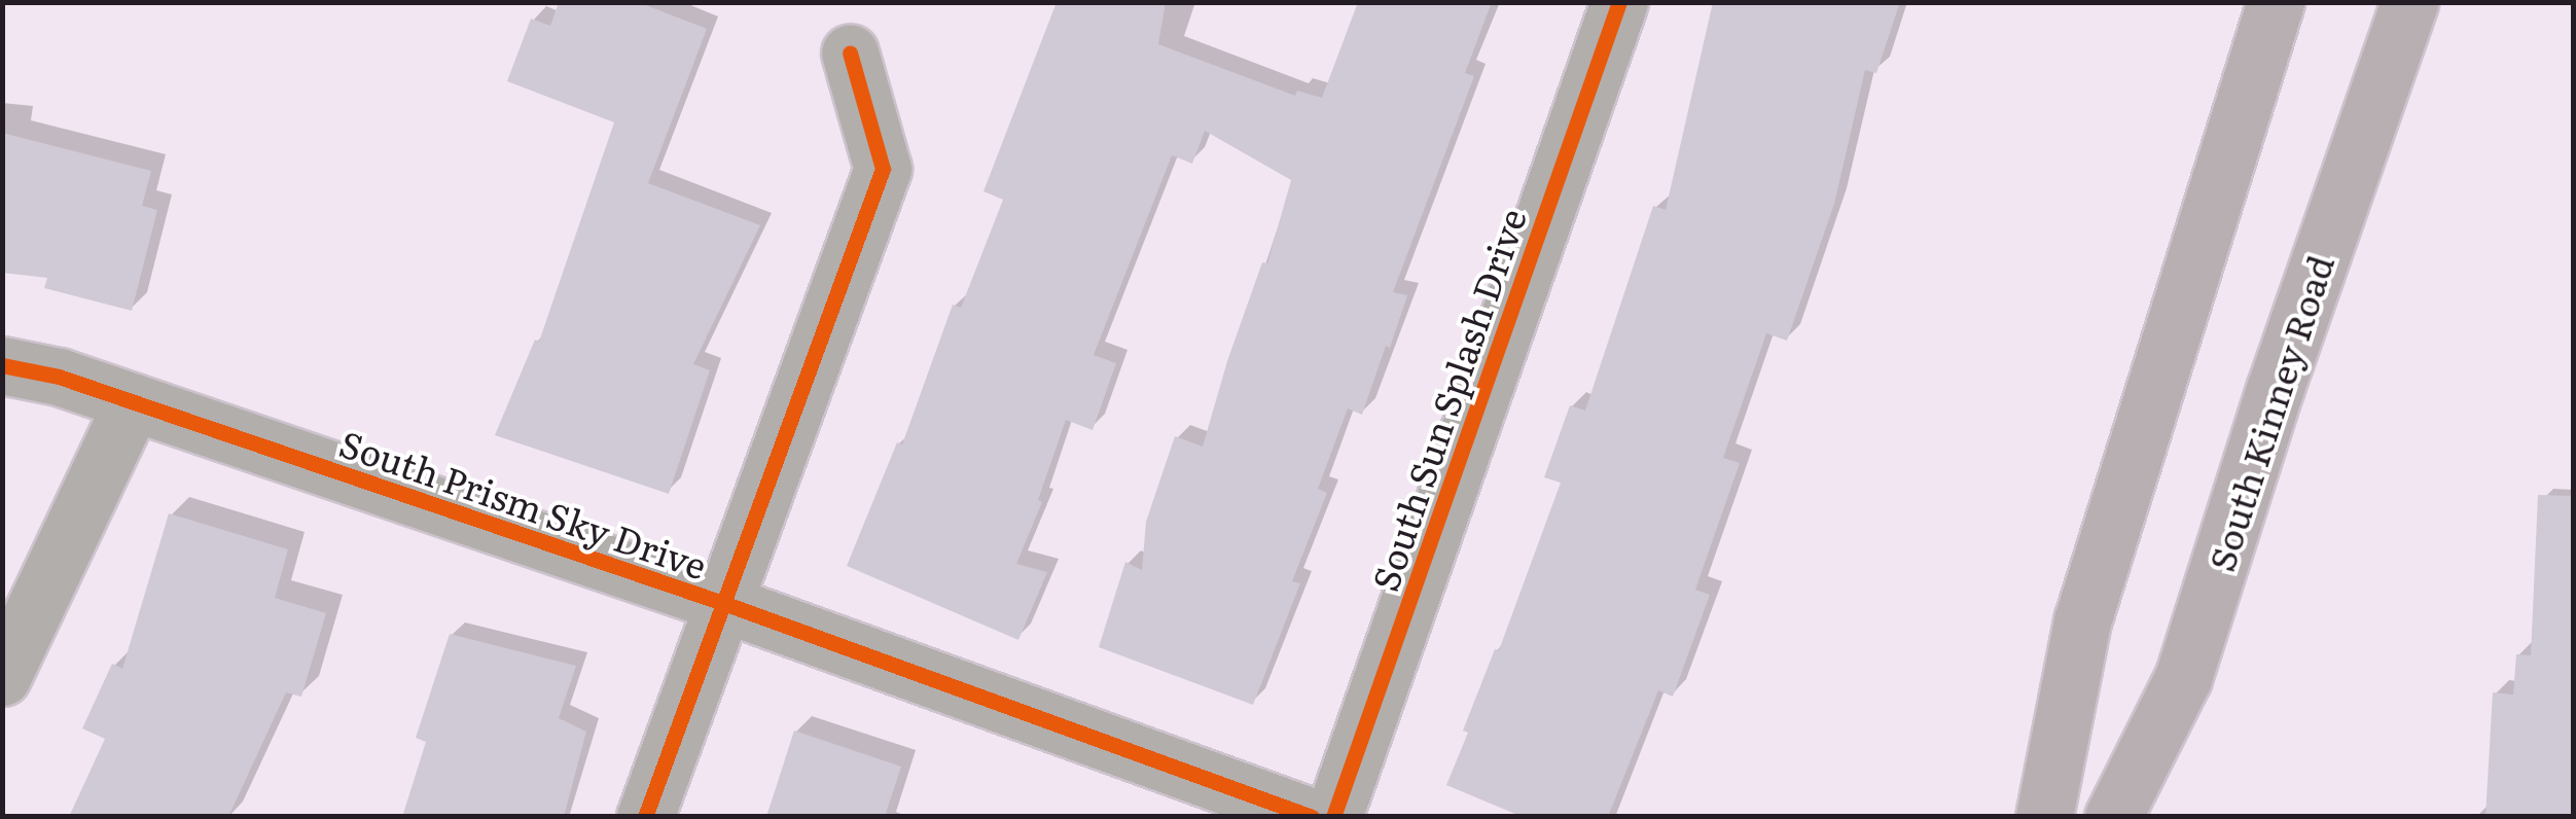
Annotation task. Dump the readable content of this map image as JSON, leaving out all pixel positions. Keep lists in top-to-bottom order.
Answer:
{
  "streets": {
    "main road": ["South Kinney Road"],
    "street": ["South Sun Splash Drive", "South Prism Sky Drive"]
  }
}
